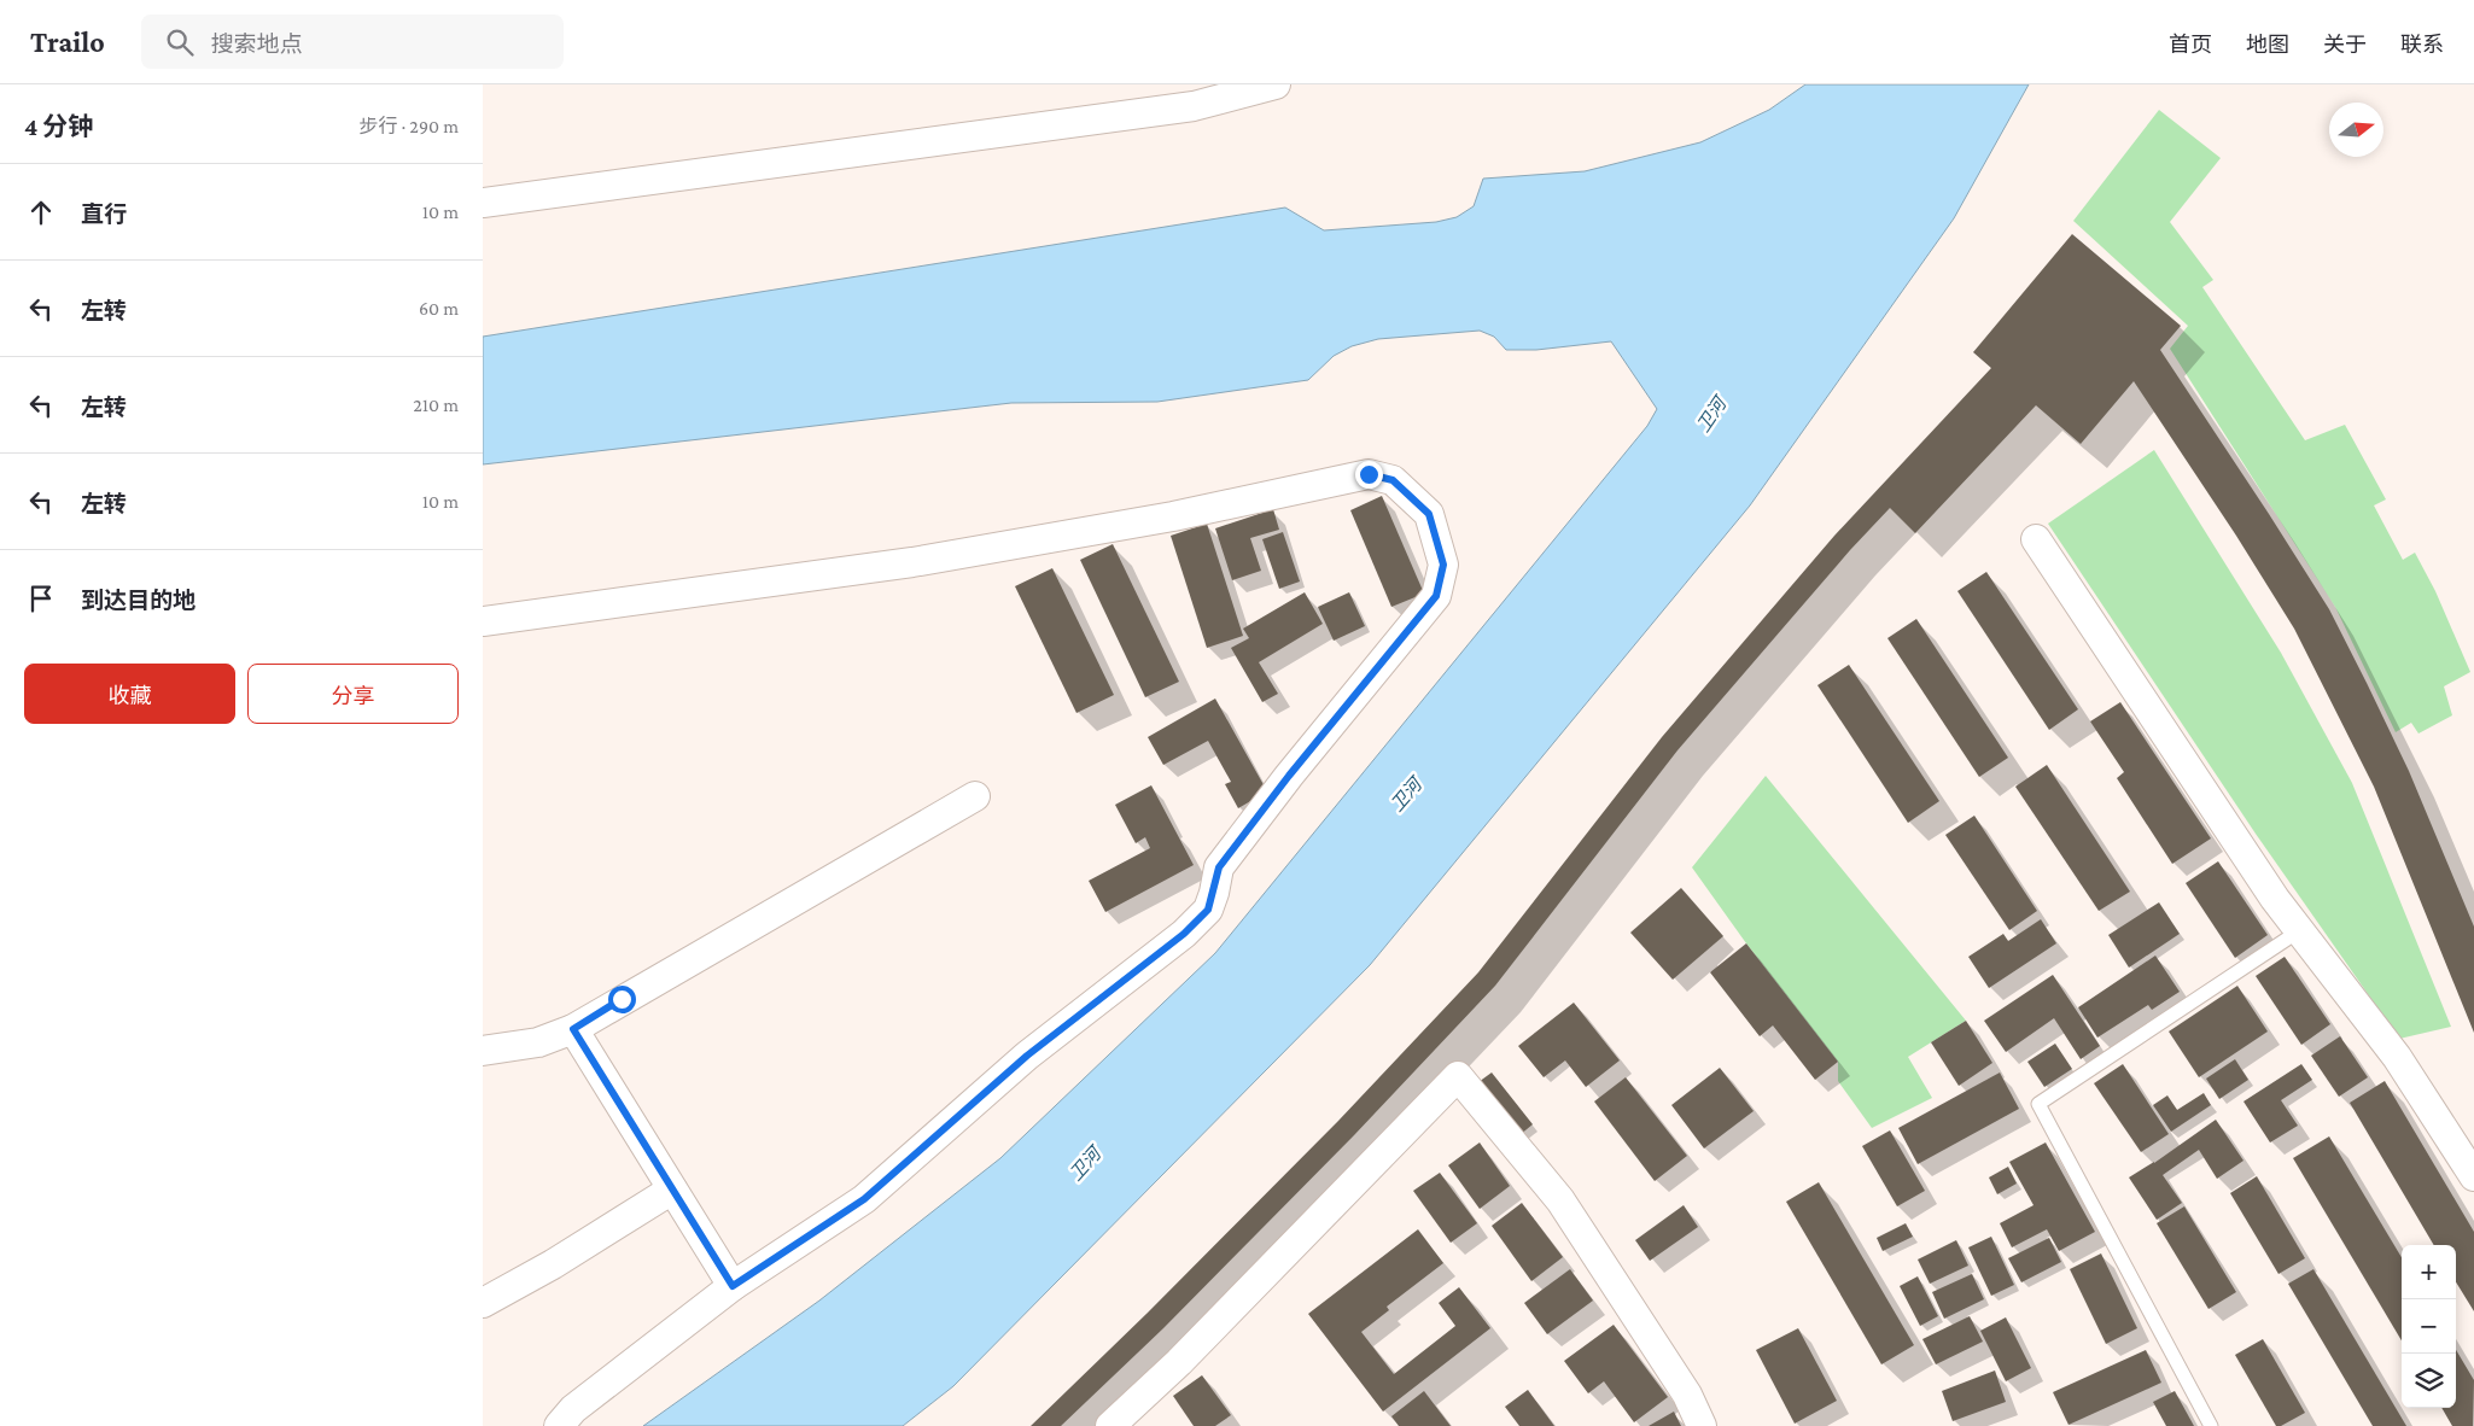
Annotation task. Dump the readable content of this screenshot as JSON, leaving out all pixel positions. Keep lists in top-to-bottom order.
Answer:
{
  "water": ["卫河"],
  "north": "right",
  "page": {
    "header": "Trailo",
    "search": "搜索地点",
    "nav": [
      "首页",
      "地图",
      "关于",
      "联系"
    ],
    "heading": ["4 分钟", "步行 · 290 m"],
    "list": [
      ["直行", "10 m"],
      ["左转", "60 m"],
      ["左转", "210 m"],
      ["左转", "10 m"],
      "到达目的地"
    ],
    "buttons": ["收藏", "分享"],
    "map_buttons": ["+", "−"]
  }
}
